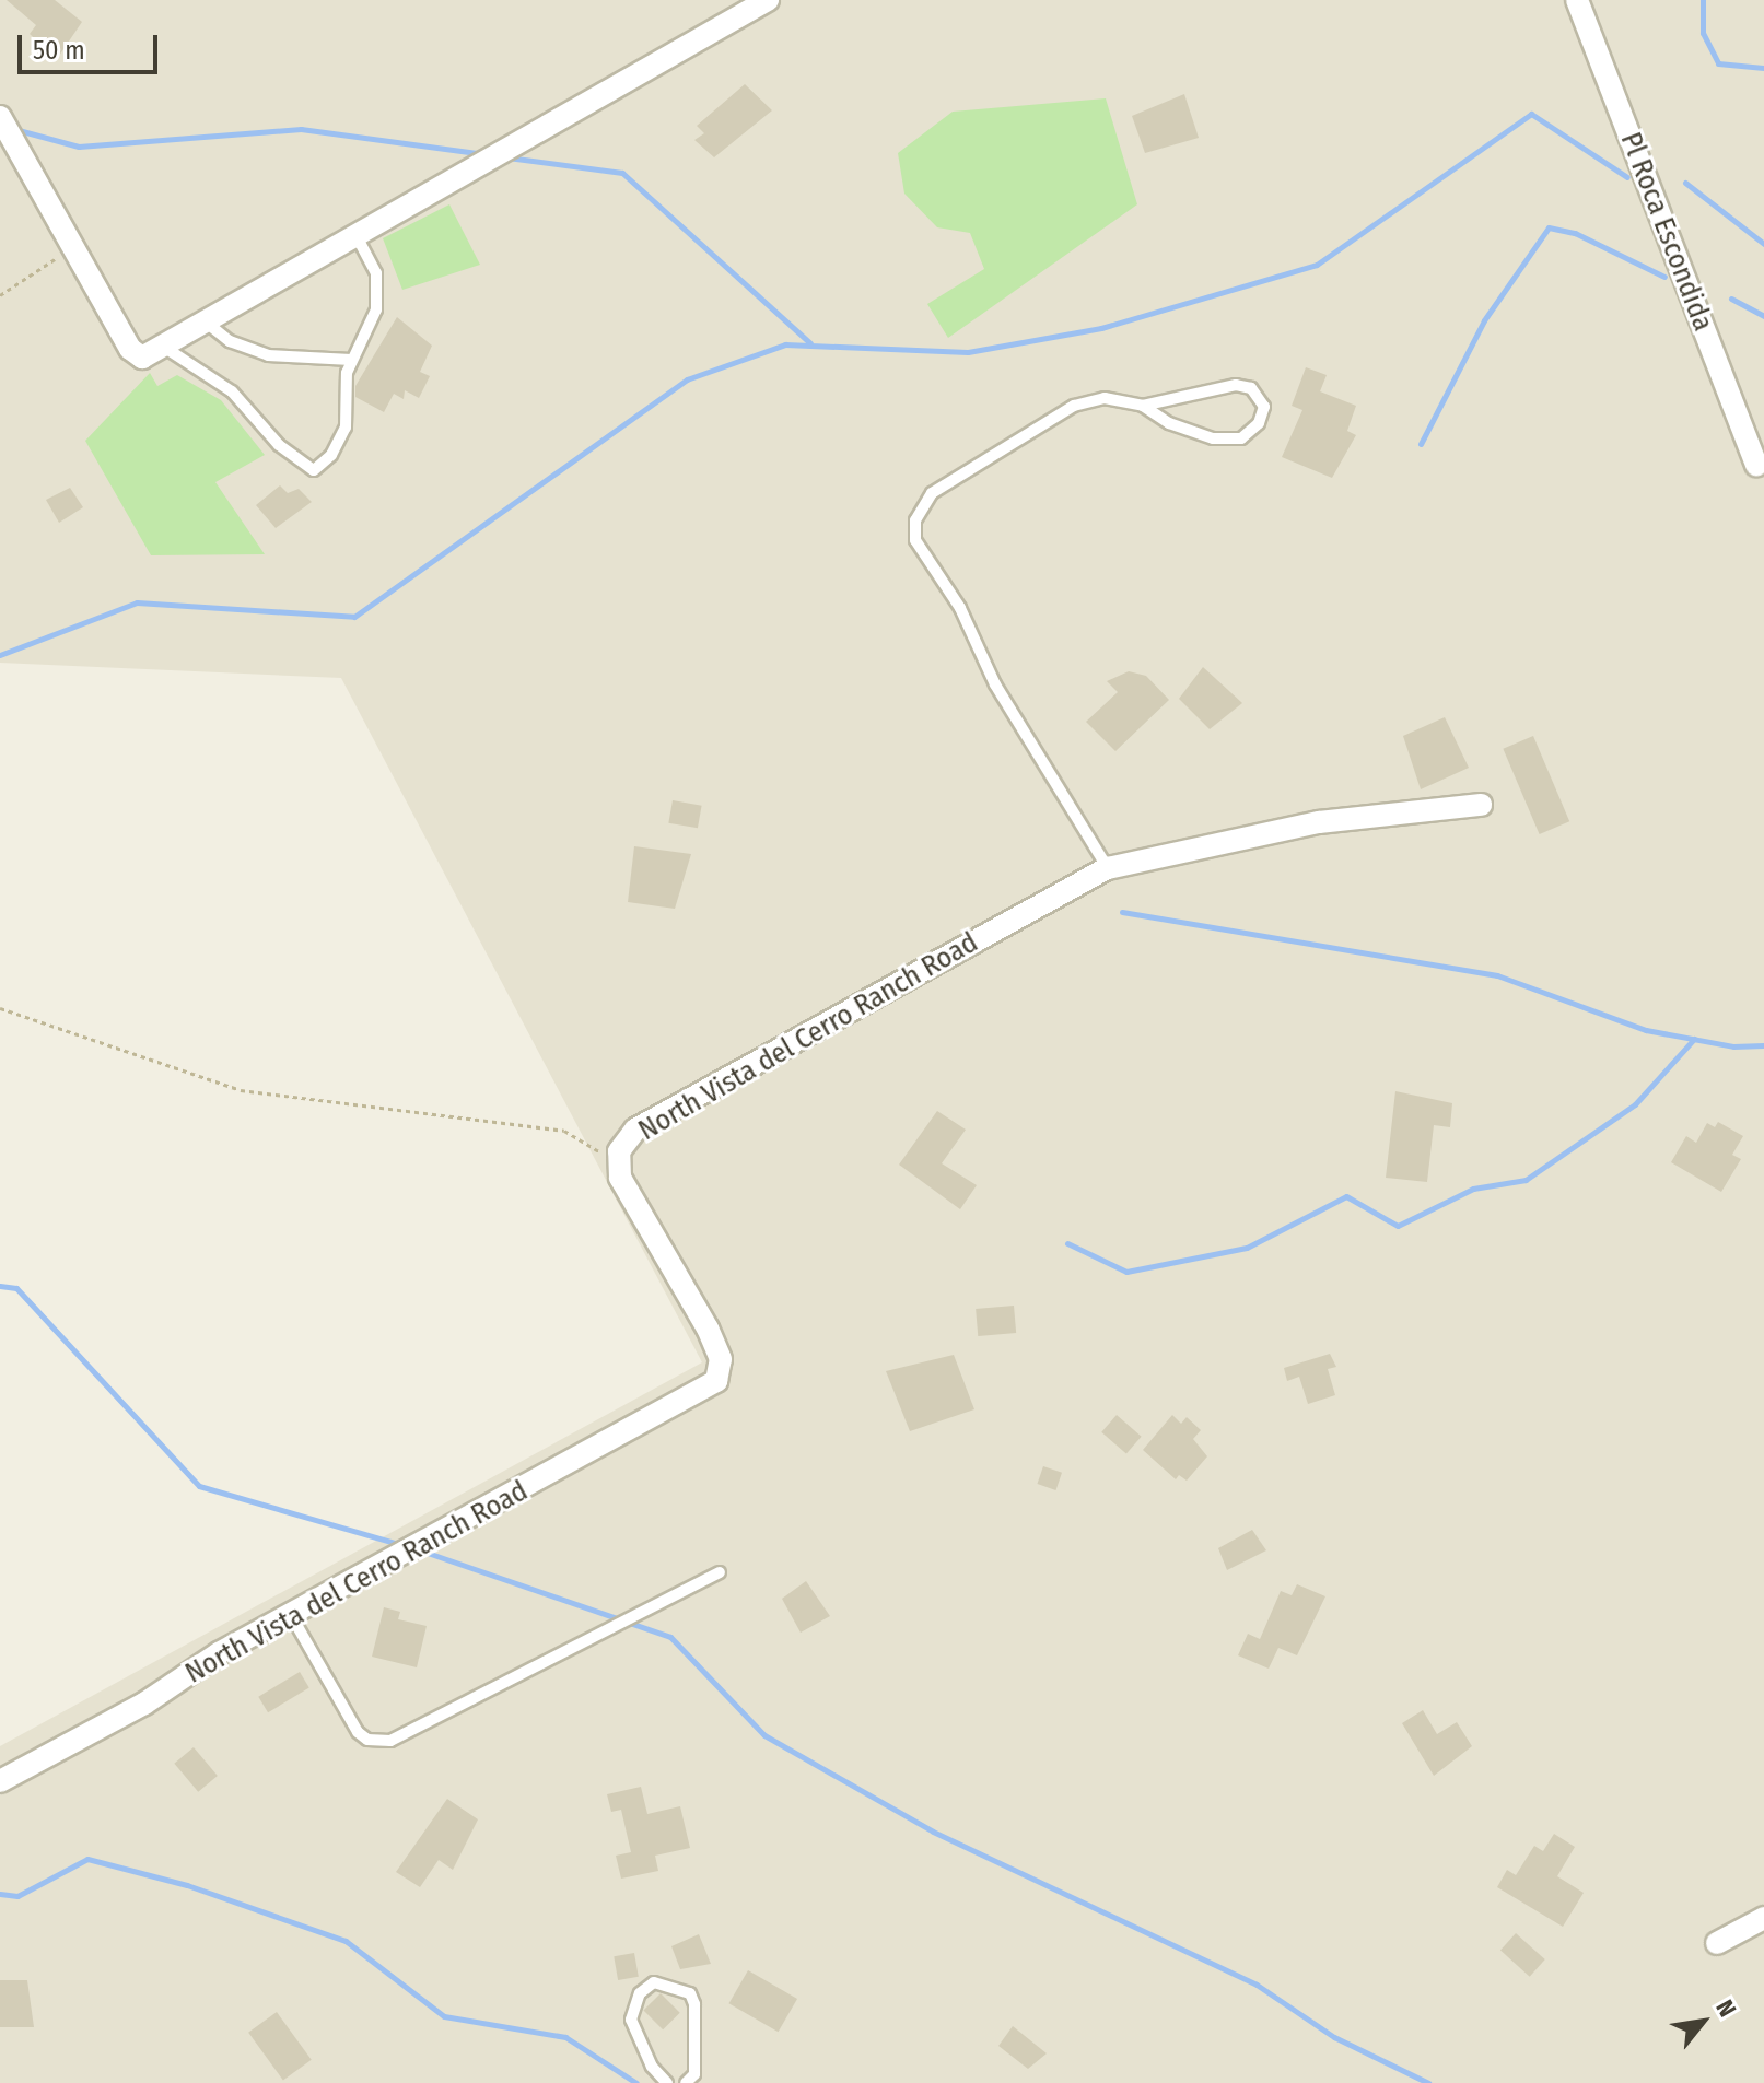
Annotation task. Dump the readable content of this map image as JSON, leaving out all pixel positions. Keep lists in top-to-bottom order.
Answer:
{
  "streets": {
    "street": ["Pl Roca Escondida", "North Vista del Cerro Ranch Road"]
  },
  "scale_bar": "50 m",
  "north": "top right"
}
